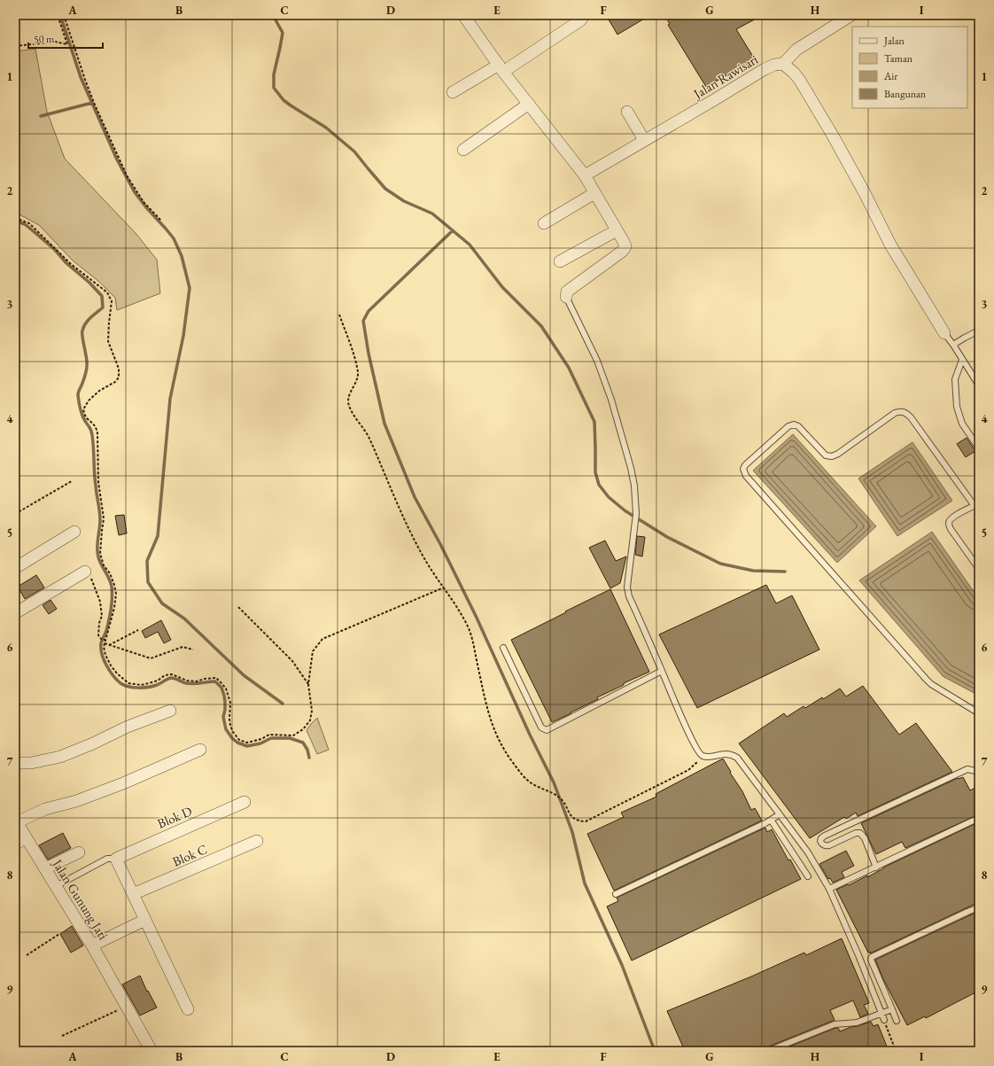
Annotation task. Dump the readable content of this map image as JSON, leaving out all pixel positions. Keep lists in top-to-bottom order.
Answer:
{
  "streets": {
    "street": [
      "Jalan Rawisari",
      "Blok D",
      "Blok C",
      "Jalan Gunung Jati"
    ]
  },
  "legend": [
    "Jalan",
    "Taman",
    "Air",
    "Bangunan"
  ],
  "scale_bar": "50 m",
  "grid": {
    "columns": [
      "A",
      "B",
      "C",
      "D",
      "E",
      "F",
      "G",
      "H",
      "I"
    ],
    "rows": [
      "1",
      "2",
      "3",
      "4",
      "5",
      "6",
      "7",
      "8",
      "9"
    ]
  }
}
